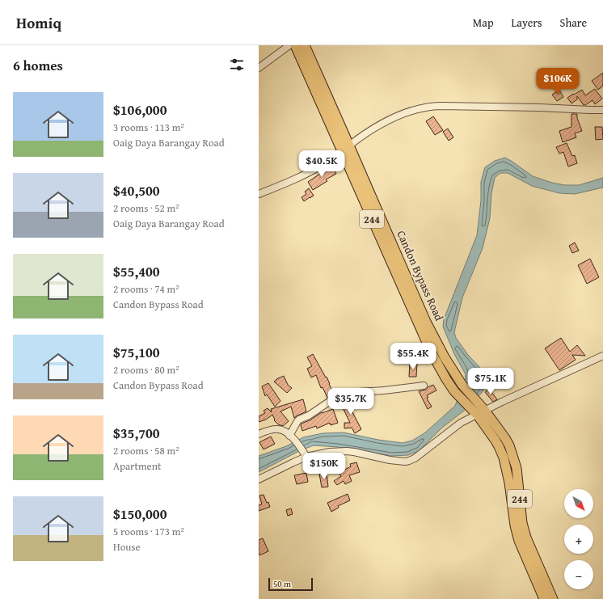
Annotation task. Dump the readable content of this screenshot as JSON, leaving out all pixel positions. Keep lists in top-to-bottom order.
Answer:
{
  "streets": {
    "highway": ["244", "Candon Bypass Road"]
  },
  "scale_bar": "50 m",
  "north": "bottom right",
  "page": {
    "header": "Homiq",
    "nav": ["Map", "Layers", "Share"],
    "heading": "6 homes",
    "price": [
      "$106K",
      "$40.5K",
      "$55.4K",
      "$75.1K",
      "$35.7K",
      "$150K"
    ],
    "list": [
      {
        "name": "$106,000",
        "note": "3 rooms · 113 m² · Oaig Daya Barangay Road"
      },
      {
        "name": "$40,500",
        "note": "2 rooms · 52 m² · Oaig Daya Barangay Road"
      },
      {
        "name": "$55,400",
        "note": "2 rooms · 74 m² · Candon Bypass Road"
      },
      {
        "name": "$75,100",
        "note": "2 rooms · 80 m² · Candon Bypass Road"
      },
      {
        "name": "$35,700",
        "note": "2 rooms · 58 m² · Apartment"
      },
      {
        "name": "$150,000",
        "note": "5 rooms · 173 m² · House"
      }
    ],
    "map_buttons": ["+", "−"],
    "scale": "50 m"
  }
}
